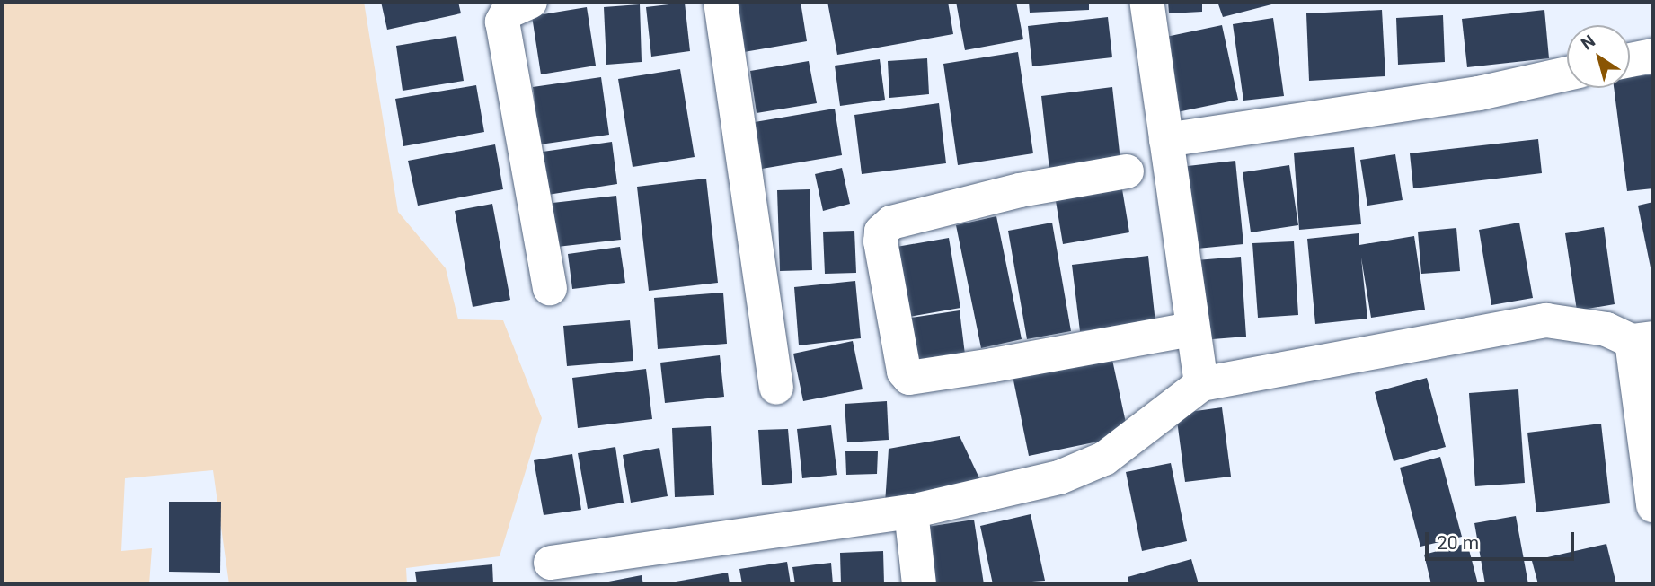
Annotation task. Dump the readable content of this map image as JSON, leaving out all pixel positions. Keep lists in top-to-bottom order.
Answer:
{
  "scale_bar": "20 m",
  "north": "top left"
}
